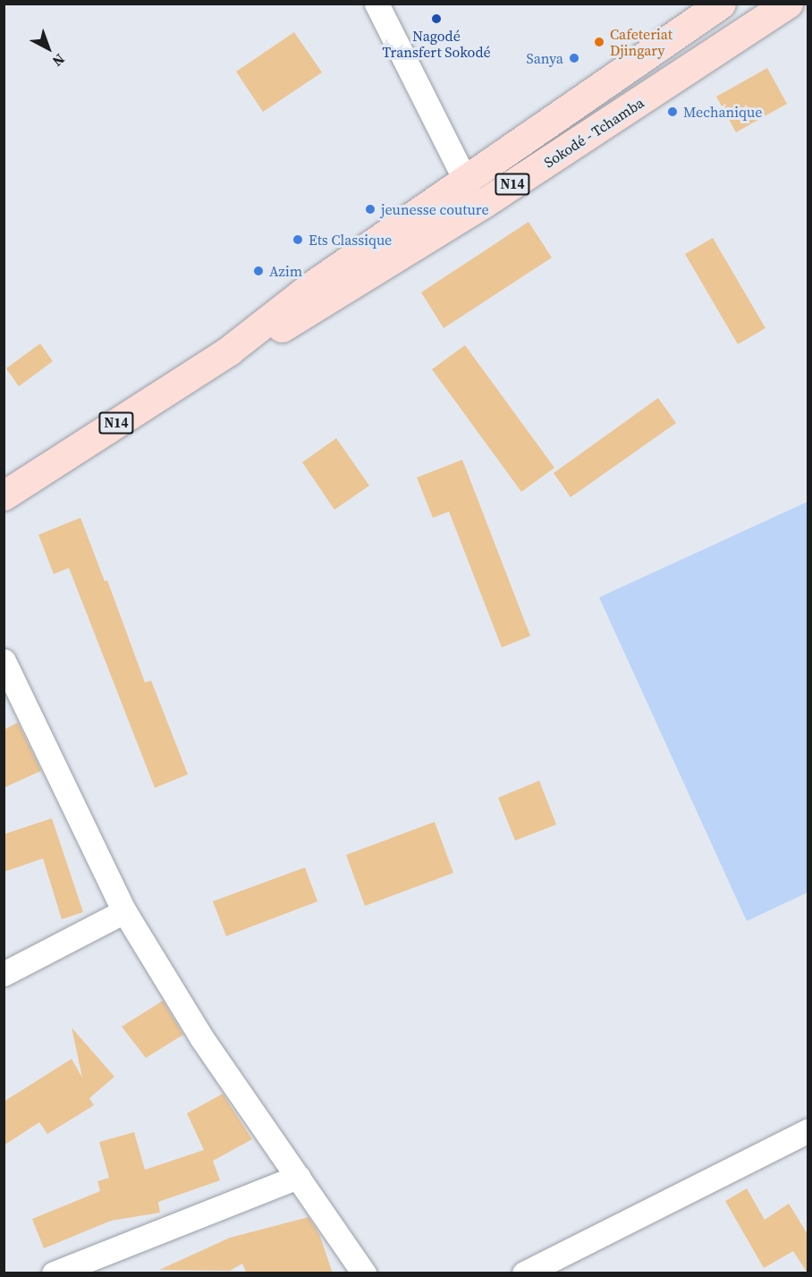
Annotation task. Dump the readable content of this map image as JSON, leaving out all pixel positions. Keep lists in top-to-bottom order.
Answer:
{
  "streets": {
    "main road": ["Sokodé - Tchamba", "N14"]
  },
  "places": [
    "Nagodé Transfert Sokodé",
    "Cafeteriat Djingary",
    "Sanya",
    "Mechanique",
    "jeunesse couture",
    "Ets Classique",
    "Azim"
  ],
  "north": "bottom right"
}
